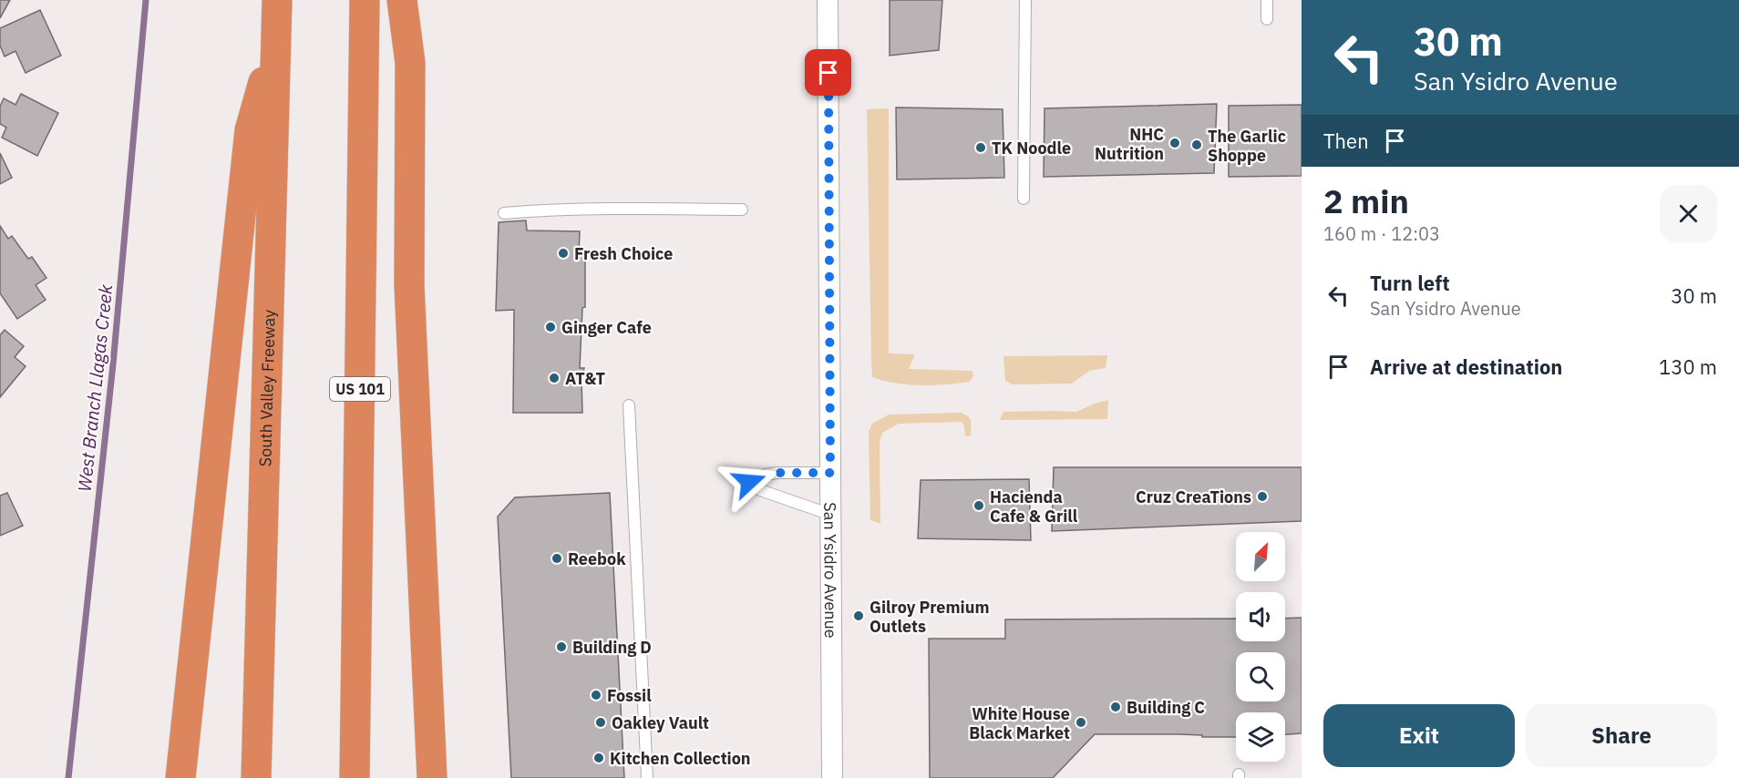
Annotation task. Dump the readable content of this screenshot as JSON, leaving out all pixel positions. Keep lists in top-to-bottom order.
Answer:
{
  "streets": {
    "highway": ["South Valley Freeway", "US 101"],
    "street": ["San Ysidro Avenue"]
  },
  "water": ["West Branch Llagas Creek"],
  "places": [
    "NHC Nutrition",
    "The Garlic Shoppe",
    "TK Noodle",
    "Fresh Choice",
    "Ginger Cafe",
    "AT&T",
    "Cruz CreaTions",
    "Hacienda Cafe & Grill",
    "Reebok",
    "Gilroy Premium Outlets",
    "Building D",
    "Fossil",
    "Building C",
    "Oakley Vault",
    "White House Black Market",
    "Kitchen Collection"
  ],
  "north": "top right",
  "page": {
    "turn": ["30 m", "San Ysidro Avenue"],
    "then": "Then",
    "heading": ["2 min", "160 m · 12:03"],
    "list": [
      {
        "name": "Turn left",
        "note": "San Ysidro Avenue",
        "value": "30 m"
      },
      {
        "name": "Arrive at destination",
        "value": "130 m"
      }
    ],
    "buttons": ["Exit", "Share"]
  }
}
